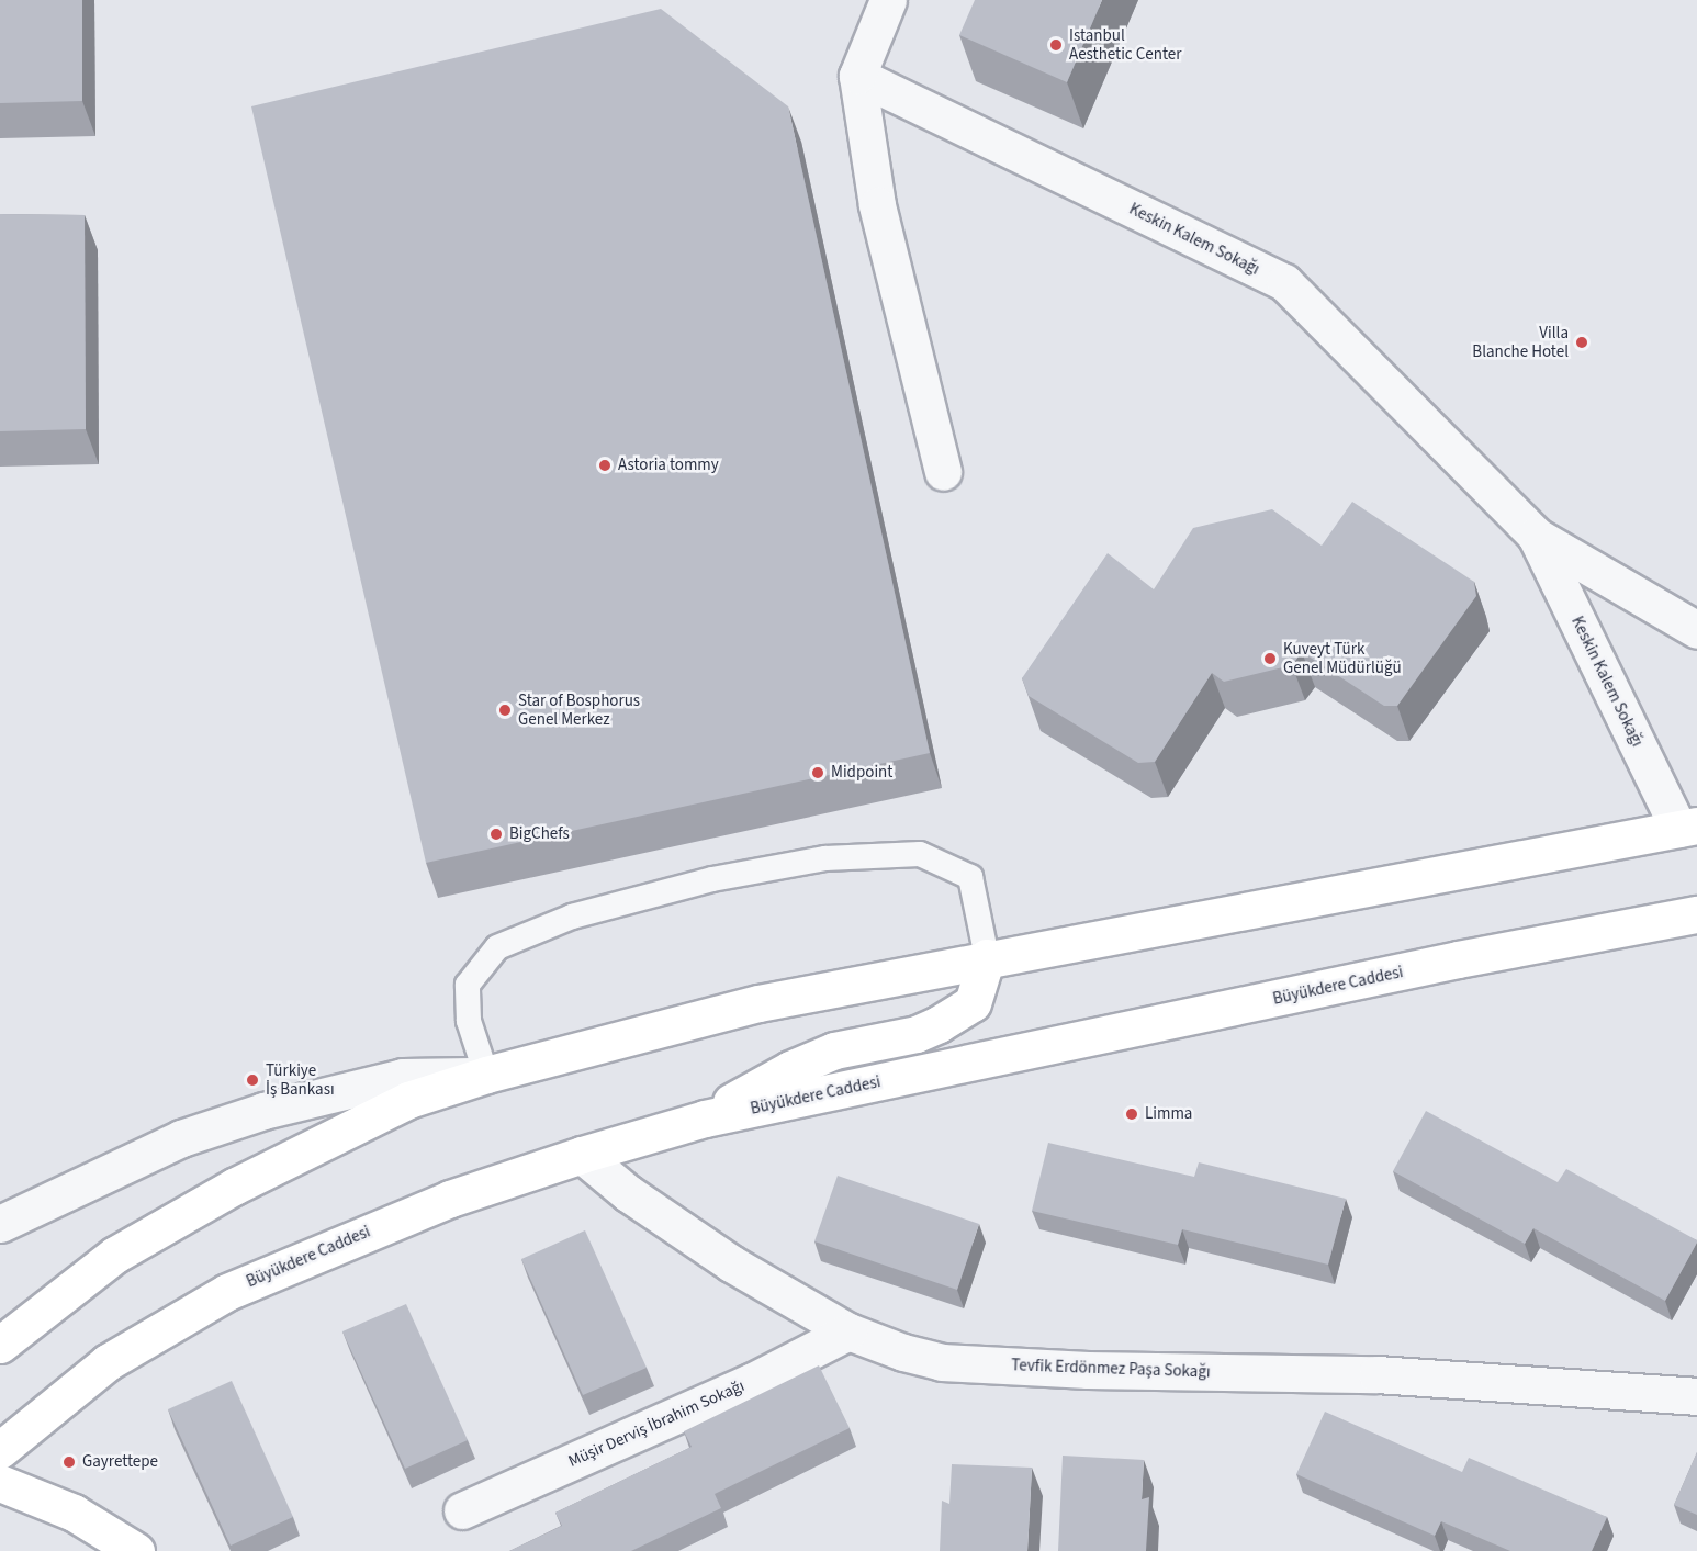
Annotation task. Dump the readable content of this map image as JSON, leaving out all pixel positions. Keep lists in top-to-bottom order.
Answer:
{
  "streets": {
    "main road": ["Büyükdere Caddesi"],
    "street": ["Keskin Kalem Sokağı", "Tevfik Erdönmez Paşa Sokağı", "Müşir Derviş İbrahim Sokağı"]
  },
  "crossings": [
    ["Büyükdere Caddesi", "Tevfik Erdönmez Paşa Sokağı"],
    ["Tevfik Erdönmez Paşa Sokağı", "Müşir Derviş İbrahim Sokağı"]
  ],
  "places": [
    "Istanbul Aesthetic Center",
    "Villa Blanche Hotel",
    "Astoria tommy",
    "Kuveyt Türk Genel Müdürlüğü",
    "Star of Bosphorus Genel Merkez",
    "Midpoint",
    "BigChefs",
    "Türkiye İş Bankası",
    "Limma",
    "Gayrettepe"
  ]
}
